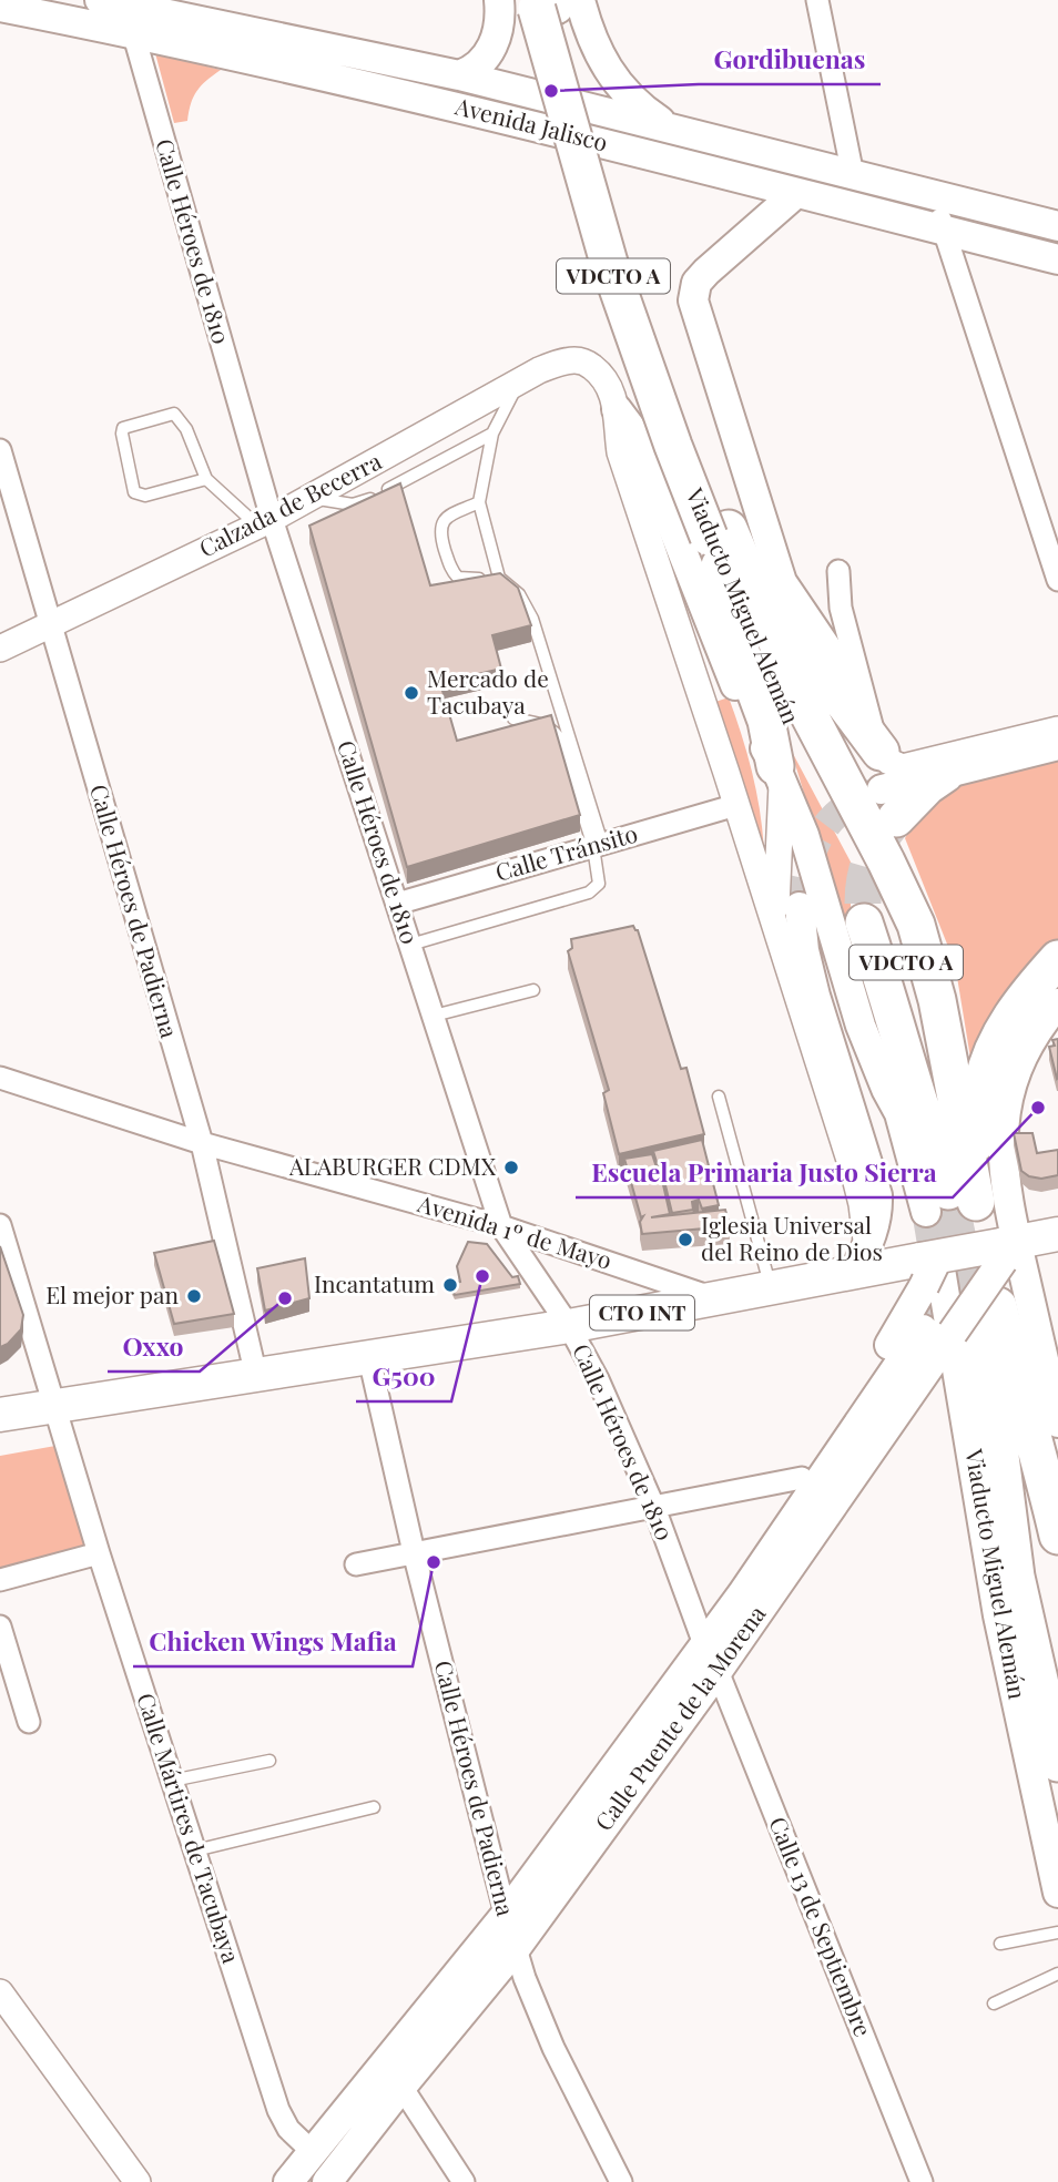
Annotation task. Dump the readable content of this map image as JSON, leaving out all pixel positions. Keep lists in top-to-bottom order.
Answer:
{
  "streets": {
    "highway": ["VDCTO A", "Viaducto Miguel Alemán"],
    "main road": ["Avenida Jalisco", "CTO INT", "Calle Puente de la Morena"],
    "street": [
      "Calle Héroes de 1810",
      "Calzada de Becerra",
      "Calle Tránsito",
      "Calle Héroes de Padierna",
      "Avenida 1º de Mayo",
      "Calle Mártires de Tacubaya",
      "Calle 13 de Septiembre"
    ]
  },
  "crossings": [
    ["Avenida Jalisco", "Calle Héroes de 1810"],
    ["Avenida Jalisco", "Viaducto Miguel Alemán"],
    ["Calle Héroes de 1810", "Calzada de Becerra"],
    ["Calle Héroes de 1810", "Calle Tránsito"],
    ["Calle Héroes de 1810", "Avenida 1º de Mayo"],
    ["Calle Héroes de 1810", "CTO INT"],
    ["Calle Héroes de 1810", "Calle Puente de la Morena"],
    ["Calzada de Becerra", "Viaducto Miguel Alemán"],
    ["Calzada de Becerra", "Calle Héroes de Padierna"],
    ["Viaducto Miguel Alemán", "Calle Tránsito"],
    ["Viaducto Miguel Alemán", "CTO INT"],
    ["Viaducto Miguel Alemán", "Calle Puente de la Morena"],
    ["Calle Héroes de Padierna", "Avenida 1º de Mayo"],
    ["Calle Héroes de Padierna", "CTO INT"],
    ["Calle Héroes de Padierna", "Calle Puente de la Morena"],
    ["Avenida 1º de Mayo", "CTO INT"],
    ["CTO INT", "Calle Puente de la Morena"],
    ["CTO INT", "Calle Mártires de Tacubaya"],
    ["Calle Puente de la Morena", "Calle Mártires de Tacubaya"],
    ["Calle Puente de la Morena", "Calle 13 de Septiembre"]
  ],
  "places": [
    "Gordibuenas",
    "Mercado de Tacubaya",
    "Escuela Primaria Justo Sierra",
    "ALABURGER CDMX",
    "Iglesia Universal del Reino de Dios",
    "G500",
    "Incantatum",
    "El mejor pan",
    "Oxxo",
    "Chicken Wings Mafia"
  ]
}
